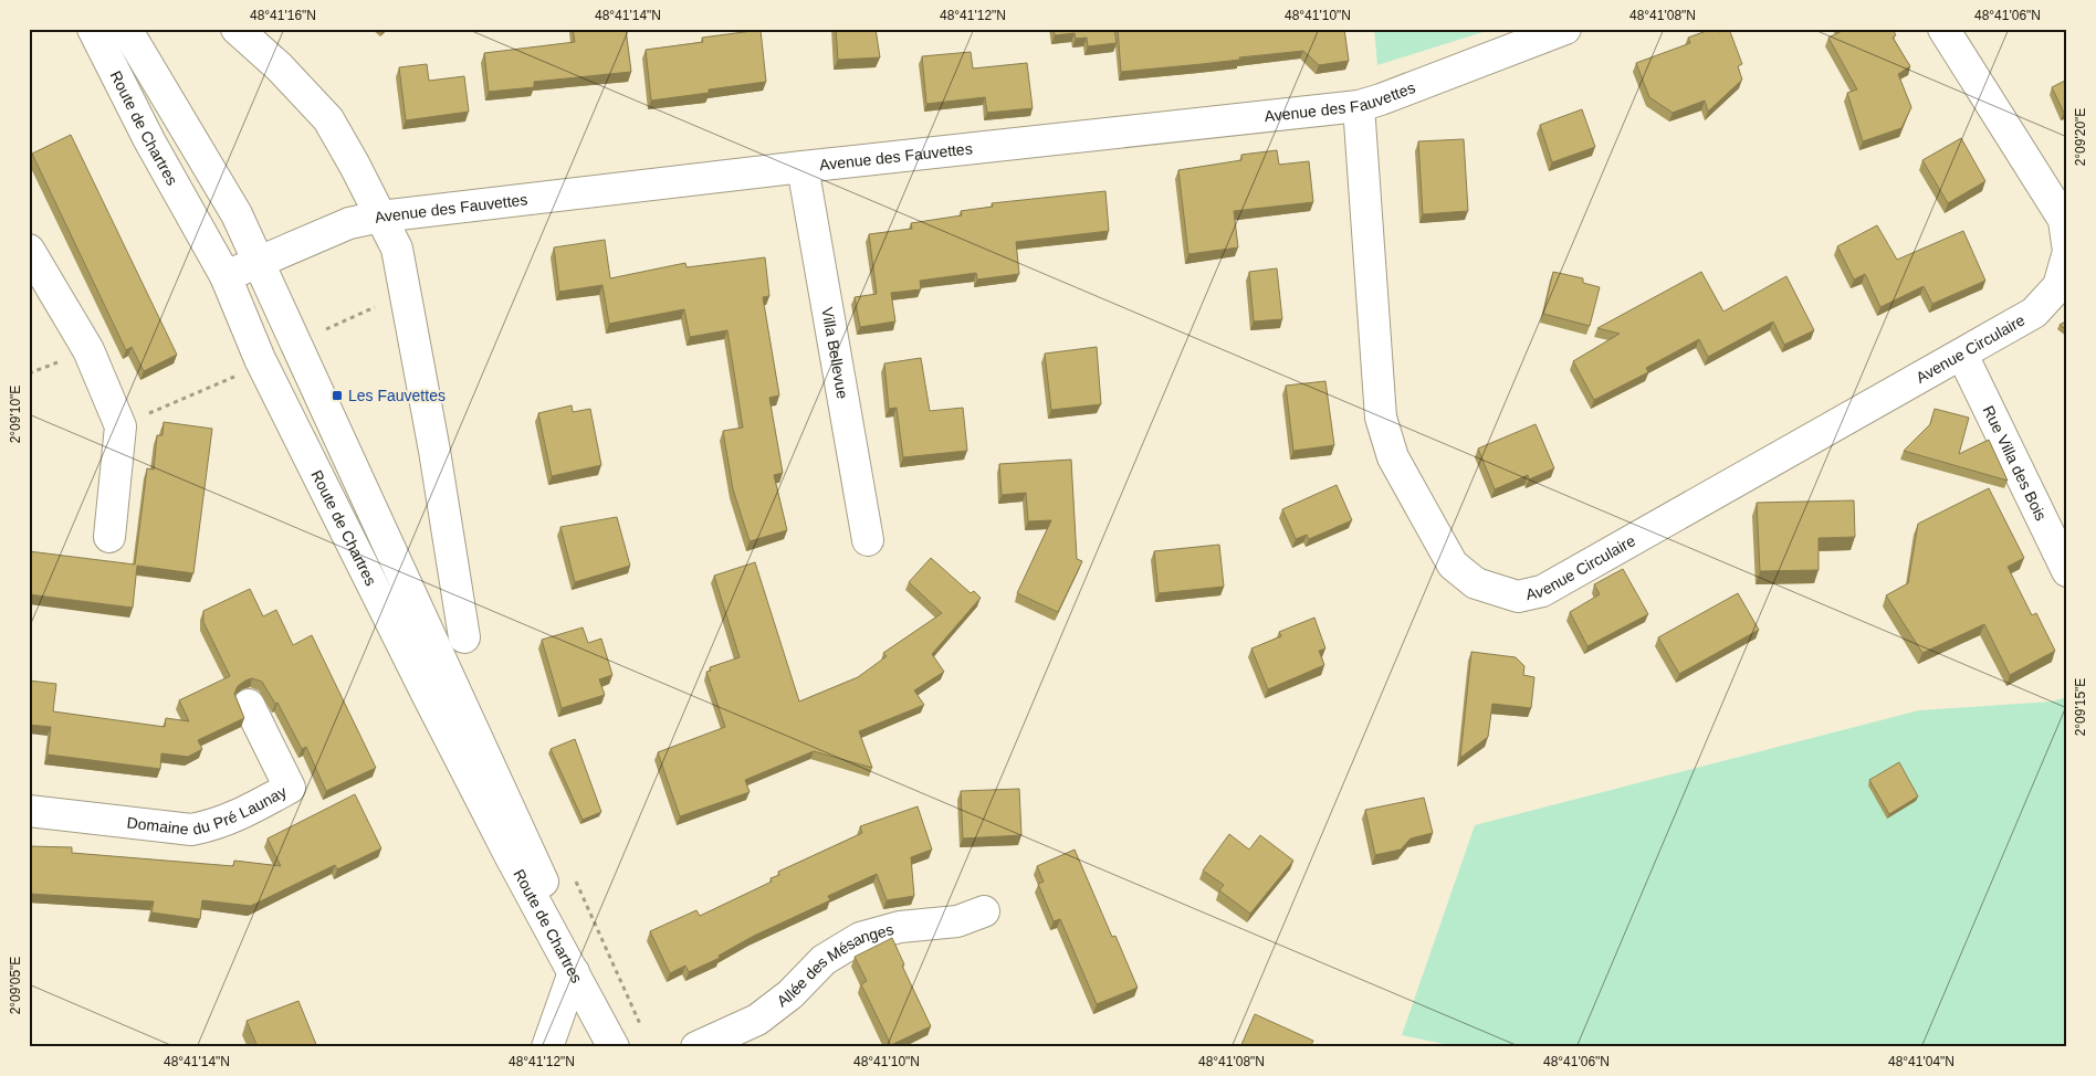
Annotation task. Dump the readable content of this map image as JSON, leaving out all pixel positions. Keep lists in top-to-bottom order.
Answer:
{
  "streets": {
    "street": [
      "Avenue des Fauvettes",
      "Route de Chartres",
      "Avenue Circulaire",
      "Villa Bellevue",
      "Rue Villa des Bois",
      "Domaine du Pré Launay",
      "Allée des Mésanges"
    ]
  },
  "crossings": [
    ["Avenue des Fauvettes", "Route de Chartres"],
    ["Avenue des Fauvettes", "Avenue Circulaire"],
    ["Avenue des Fauvettes", "Villa Bellevue"],
    ["Avenue Circulaire", "Rue Villa des Bois"]
  ],
  "places": {
    "transit": ["Les Fauvettes"]
  },
  "coordinates": [
    "48°41'16\"N",
    "48°41'14\"N",
    "48°41'12\"N",
    "48°41'10\"N",
    "48°41'08\"N",
    "48°41'06\"N",
    "2°09'20\"E",
    "2°09'10\"E",
    "2°09'15\"E",
    "2°09'05\"E",
    "48°41'04\"N"
  ]
}
